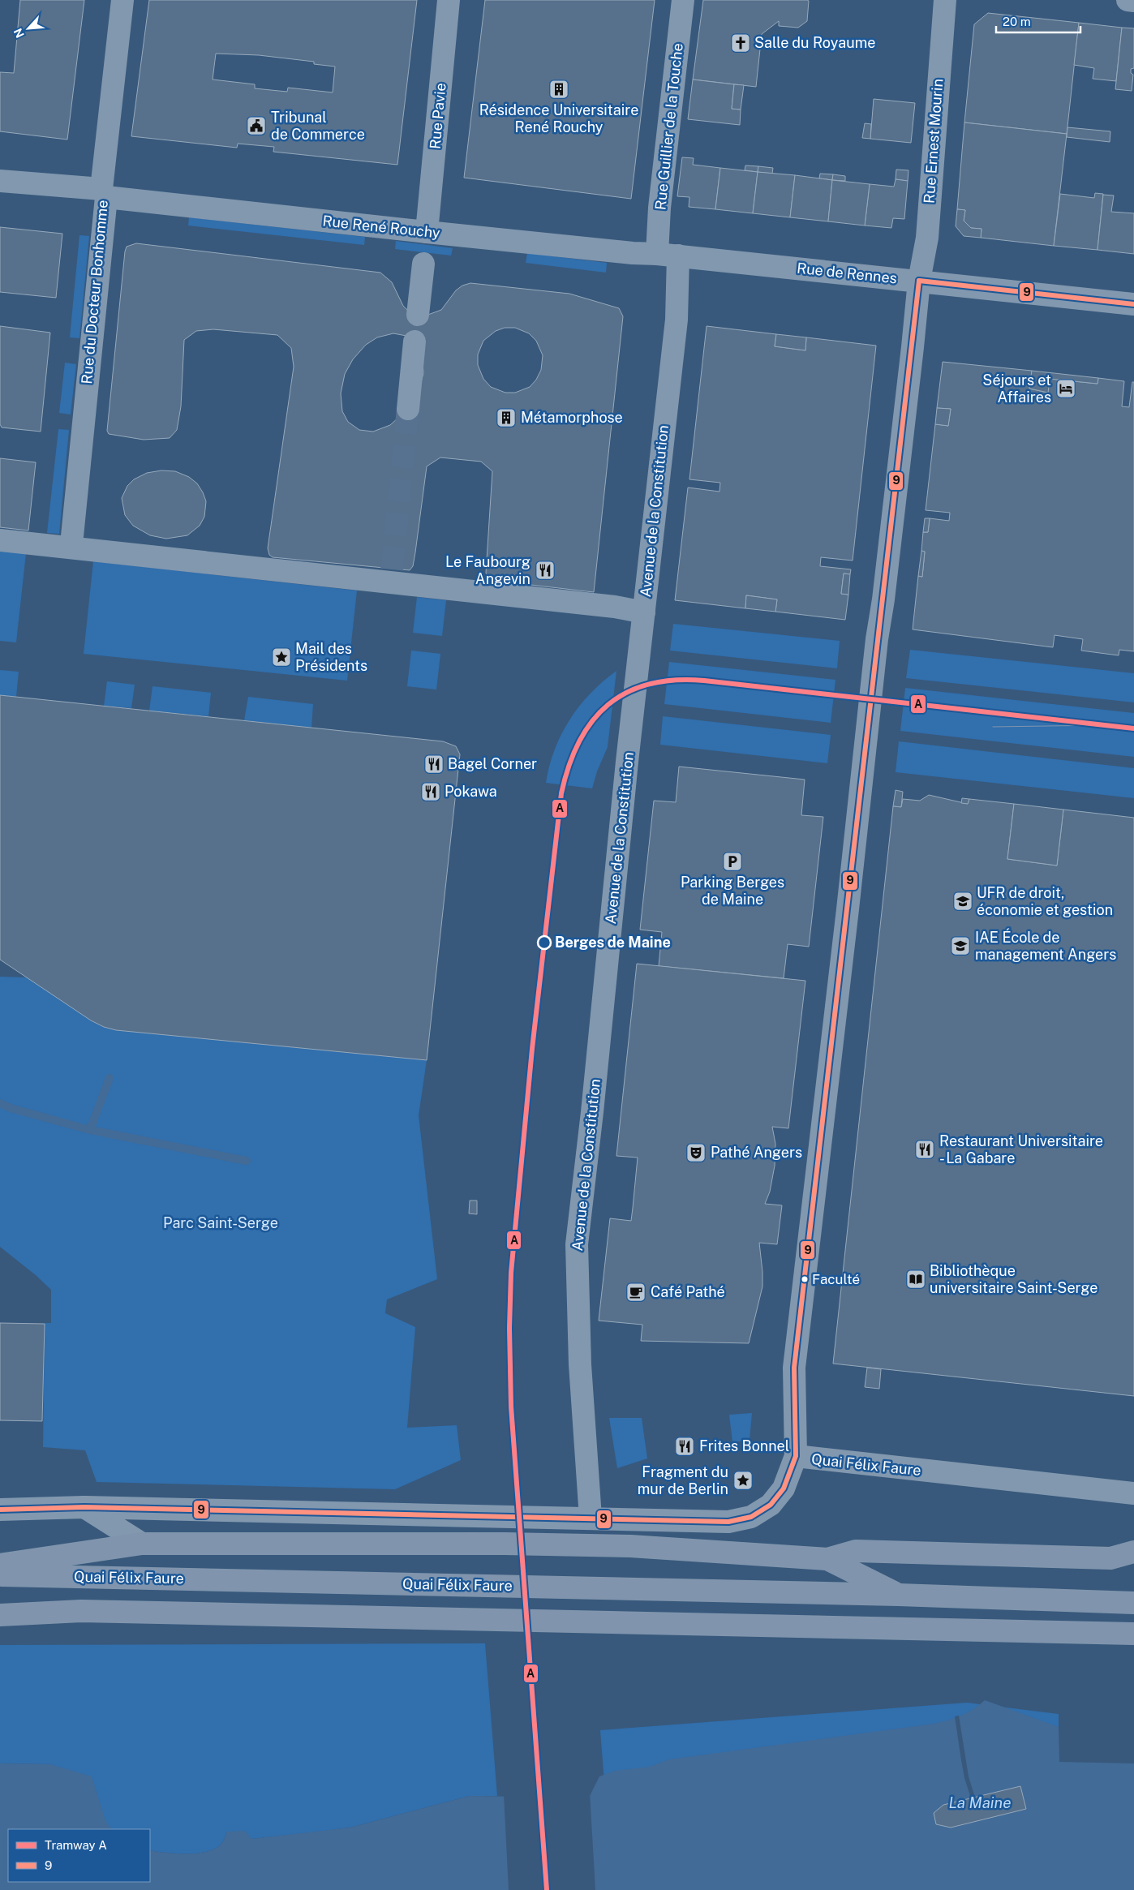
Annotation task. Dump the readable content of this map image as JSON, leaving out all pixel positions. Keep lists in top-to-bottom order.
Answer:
{
  "streets": {
    "highway": ["Quai Félix Faure"],
    "street": [
      "Rue Pavie",
      "Rue Guillier de la Touche",
      "Rue Ernest Mourin",
      "Rue René Rouchy",
      "Rue de Rennes",
      "Rue du Docteur Bonhomme",
      "Avenue de la Constitution"
    ]
  },
  "crossings": [
    ["Rue Pavie", "Rue René Rouchy"],
    ["Rue Guillier de la Touche", "Rue René Rouchy"],
    ["Rue Guillier de la Touche", "Rue de Rennes"],
    ["Rue Ernest Mourin", "Rue de Rennes"],
    ["Rue Ernest Mourin", "Quai Félix Faure"],
    ["Rue René Rouchy", "Rue de Rennes"],
    ["Rue René Rouchy", "Rue du Docteur Bonhomme"],
    ["Rue de Rennes", "Avenue de la Constitution"],
    ["Avenue de la Constitution", "Quai Félix Faure"]
  ],
  "water": ["La Maine"],
  "parks": ["Parc Saint-Serge"],
  "places": {
    "church": ["Salle du Royaume"],
    "building": ["Résidence Universitaire René Rouchy", "Métamorphose"],
    "public building": ["Tribunal de Commerce"],
    "hotel": ["Séjours et Affaires"],
    "restaurant": [
      "Le Faubourg Angevin",
      "Bagel Corner",
      "Pokawa",
      "Restaurant Universitaire - La Gabare",
      "Frites Bonnel"
    ],
    "place": ["Mail des Présidents", "Fragment du mur de Berlin"],
    "parking": ["Parking Berges de Maine"],
    "school or university": ["UFR de droit, économie et gestion", "IAE École de management Angers"],
    "other": ["Berges de Maine", "Faculté"],
    "theatre": ["Pathé Angers"],
    "library": ["Bibliothèque universitaire Saint-Serge"],
    "cafe": ["Café Pathé"]
  },
  "lines": ["transit line 9", "tram line A"],
  "legend": ["Tramway A", "9"],
  "scale_bar": "20 m",
  "north": "bottom left"
}
